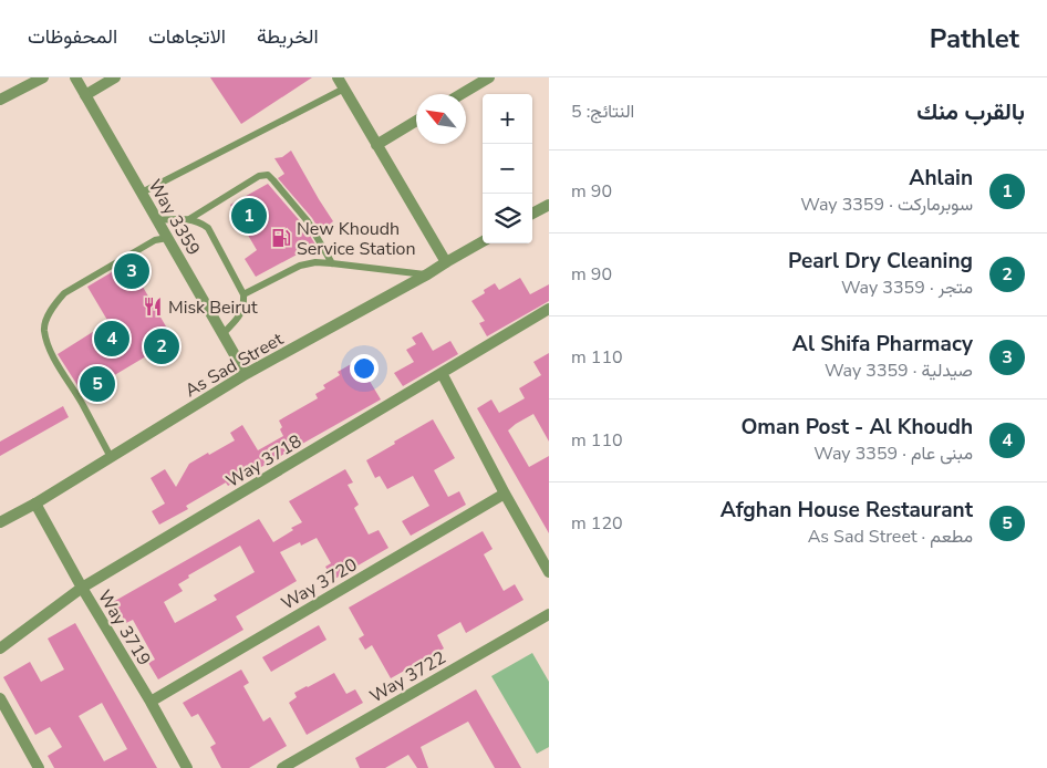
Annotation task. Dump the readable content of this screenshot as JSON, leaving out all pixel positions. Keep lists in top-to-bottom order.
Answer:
{
  "streets": {
    "street": [
      "Way 3359",
      "As Sad Street",
      "Way 3718",
      "Way 3720",
      "Way 3719",
      "Way 3722"
    ]
  },
  "crossings": [
    ["Way 3359", "As Sad Street"],
    ["As Sad Street", "Way 3719"],
    ["Way 3718", "Way 3719"],
    ["Way 3720", "Way 3719"]
  ],
  "places": {
    "fuel station": ["New Khoudh Service Station"],
    "restaurant": ["Misk Beirut"]
  },
  "north": "top left",
  "page": {
    "header": "Pathlet",
    "nav": ["الخريطة", "الاتجاهات", "المحفوظات"],
    "heading": ["بالقرب منك", "النتائج: 5"],
    "map_buttons": ["+", "−"],
    "list": [
      {
        "mark": "1",
        "name": "Ahlain",
        "note": "سوبرماركت · Way 3359",
        "value": "90 m"
      },
      {
        "mark": "2",
        "name": "Pearl Dry Cleaning",
        "note": "متجر · Way 3359",
        "value": "90 m"
      },
      {
        "mark": "3",
        "name": "Al Shifa Pharmacy",
        "note": "صيدلية · Way 3359",
        "value": "110 m"
      },
      {
        "mark": "4",
        "name": "Oman Post - Al Khoudh",
        "note": "مبنى عام · Way 3359",
        "value": "110 m"
      },
      {
        "mark": "5",
        "name": "Afghan House Restaurant",
        "note": "مطعم · As Sad Street",
        "value": "120 m"
      }
    ],
    "pins": [
      "1",
      "3",
      "4",
      "2",
      "5"
    ]
  }
}
